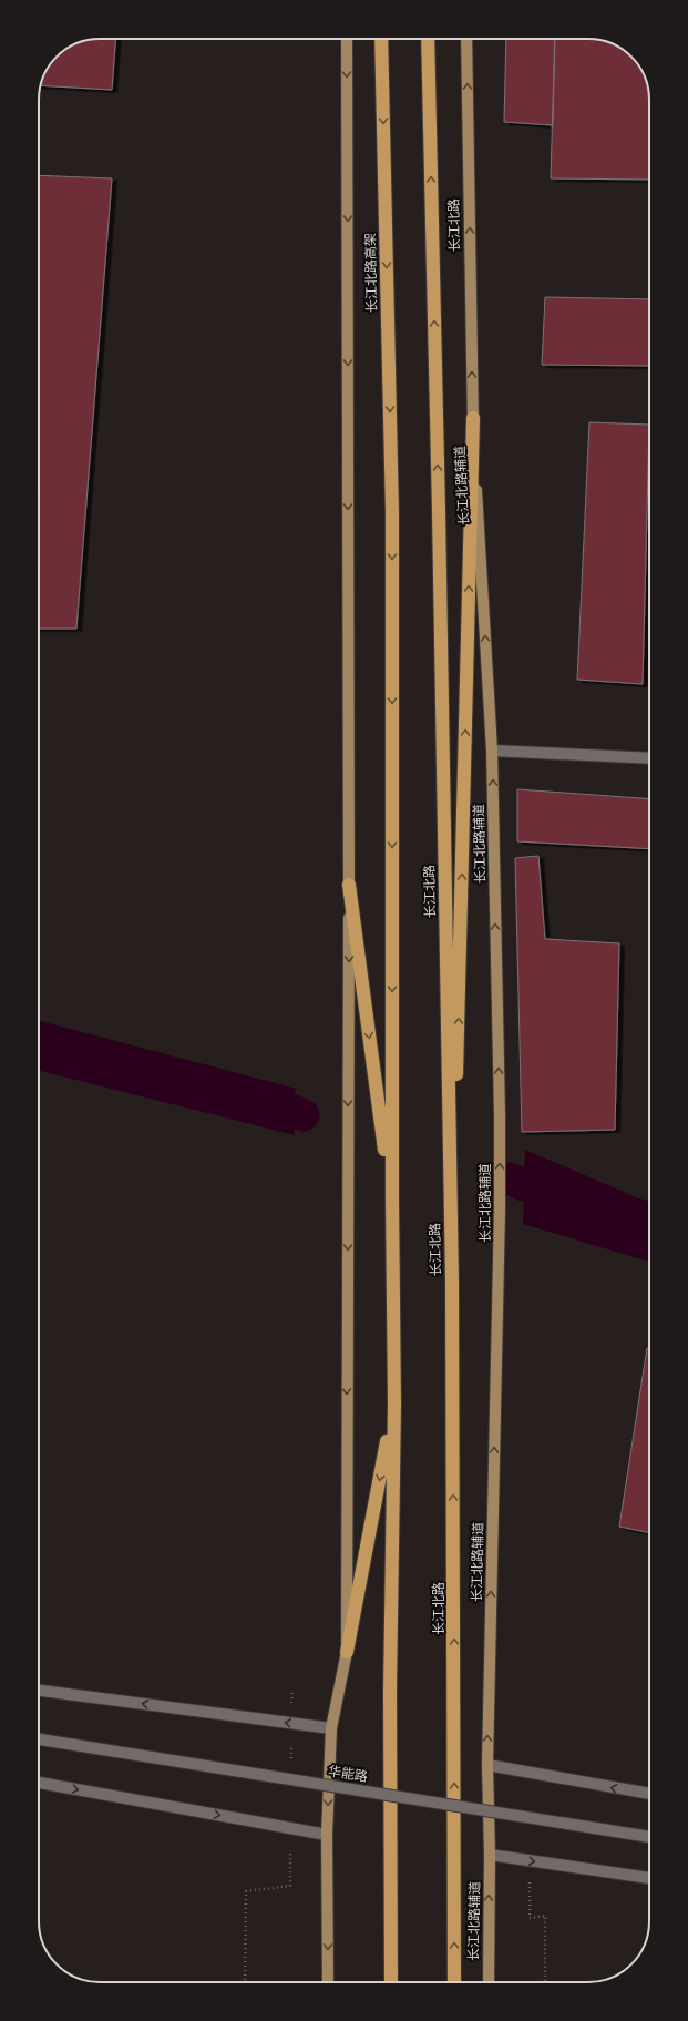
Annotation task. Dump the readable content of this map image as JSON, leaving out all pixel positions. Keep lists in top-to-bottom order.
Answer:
{
  "streets": {
    "highway": ["长江北路", "长江北路高架"],
    "main road": ["长江北路辅道"],
    "street": ["华能路"]
  },
  "crossings": [
    ["长江北路", "长江北路辅道"]
  ],
  "one_way": ["长江北路辅道"]
}
